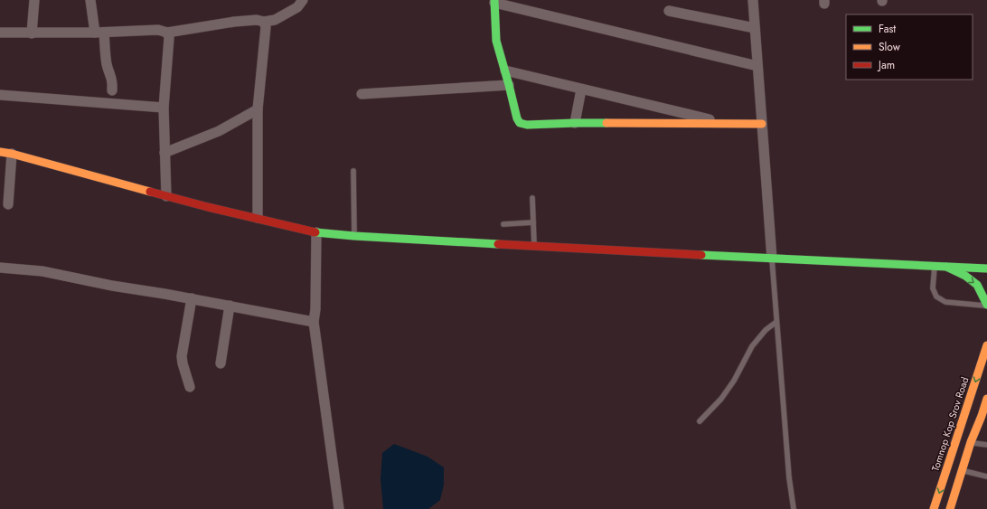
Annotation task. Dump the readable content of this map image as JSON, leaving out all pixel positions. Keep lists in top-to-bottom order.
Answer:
{
  "streets": {
    "main road": ["Tomnop Kop Srov Road"]
  },
  "legend": ["Fast", "Slow", "Jam"]
}
